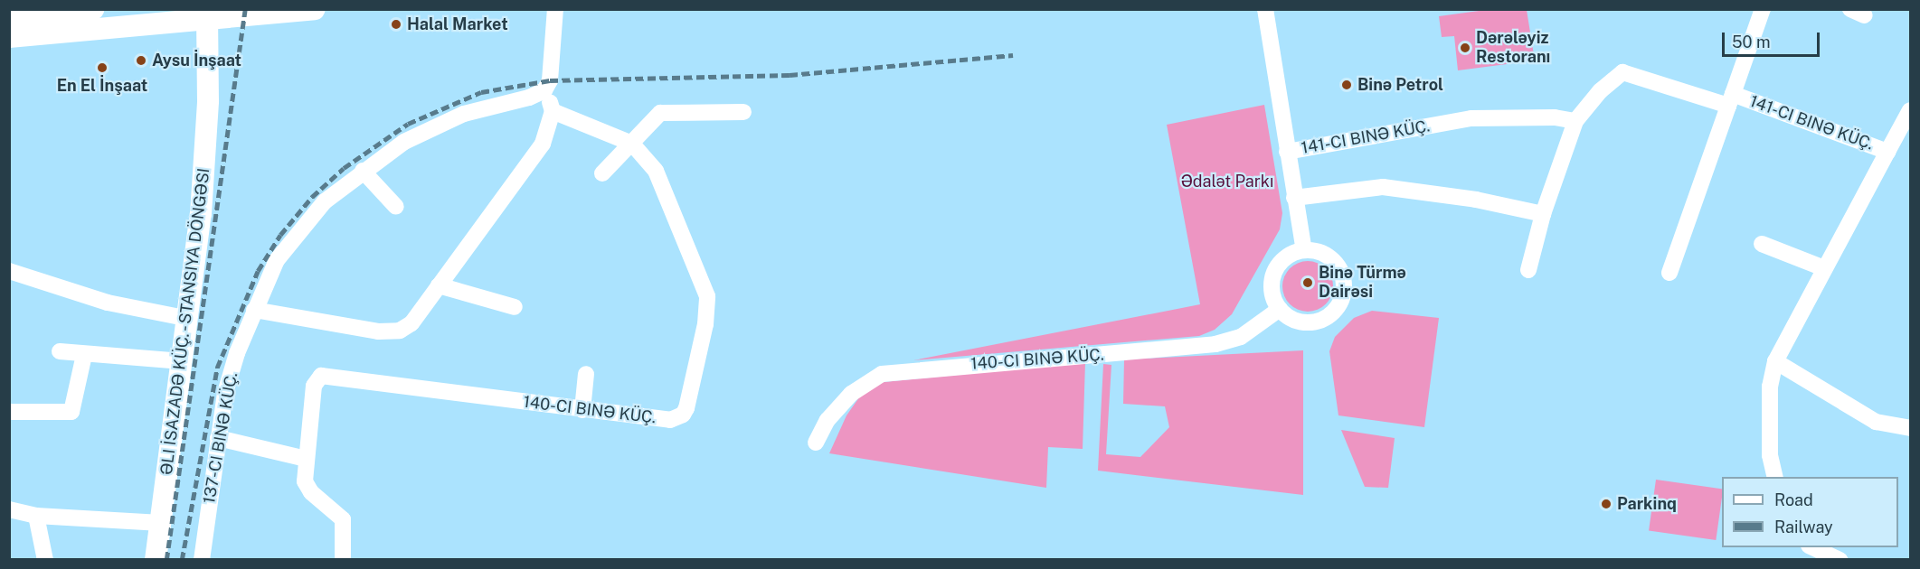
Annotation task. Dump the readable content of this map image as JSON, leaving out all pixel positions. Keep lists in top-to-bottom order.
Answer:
{
  "streets": {
    "street": ["141-CI BINƏ KÜÇ.", "ƏLI İSAZADƏ KÜÇ. - STANSIYA DÖNGƏSI", "137-CI BINƏ KÜÇ."]
  },
  "parks": ["Ədalət Parkı"],
  "places": [
    "Halal Market",
    "Dərələyiz Restoranı",
    "Aysu İnşaat",
    "En El İnşaat",
    "Binə Petrol",
    "Binə Türmə Dairəsi",
    "Parkinq"
  ],
  "legend": ["Road", "Railway"],
  "scale_bar": "50 m"
}
